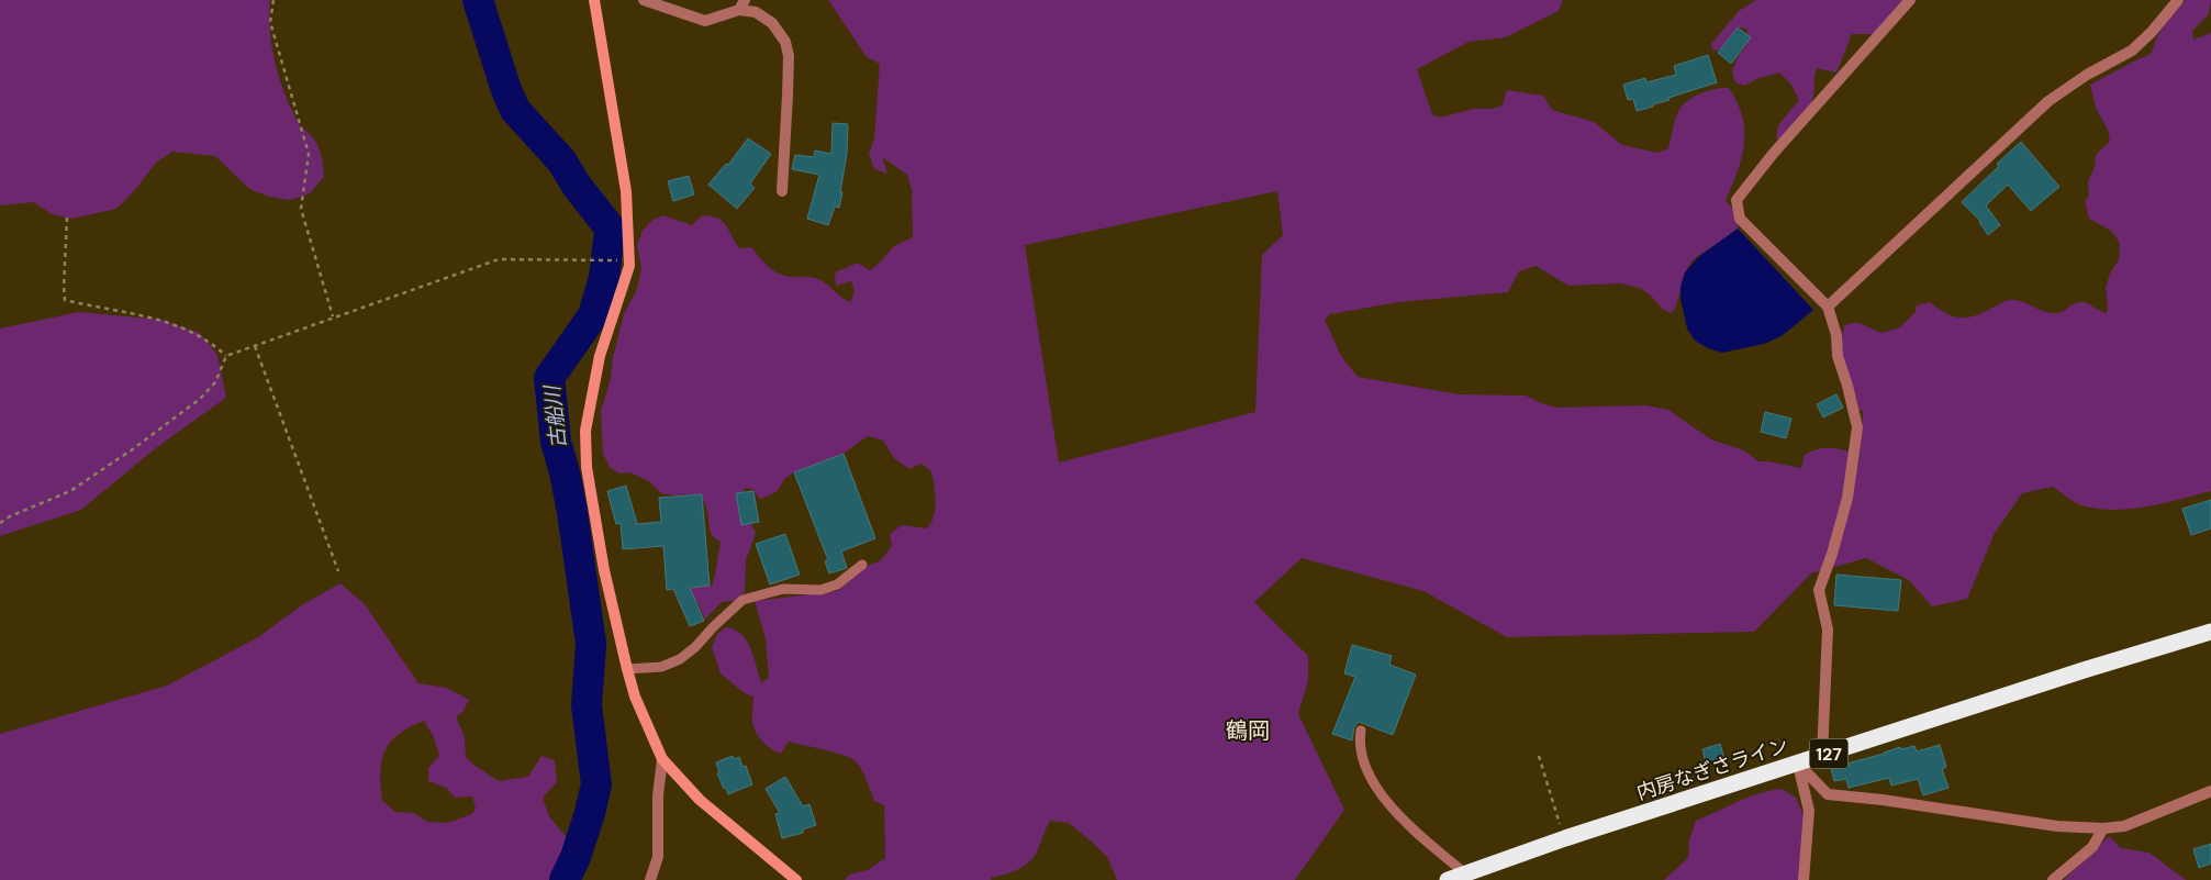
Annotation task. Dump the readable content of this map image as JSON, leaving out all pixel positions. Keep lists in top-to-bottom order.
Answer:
{
  "streets": {
    "highway": ["127", "内房なぎさライン"]
  },
  "districts": ["鶴岡"],
  "water": ["古船川"]
}
